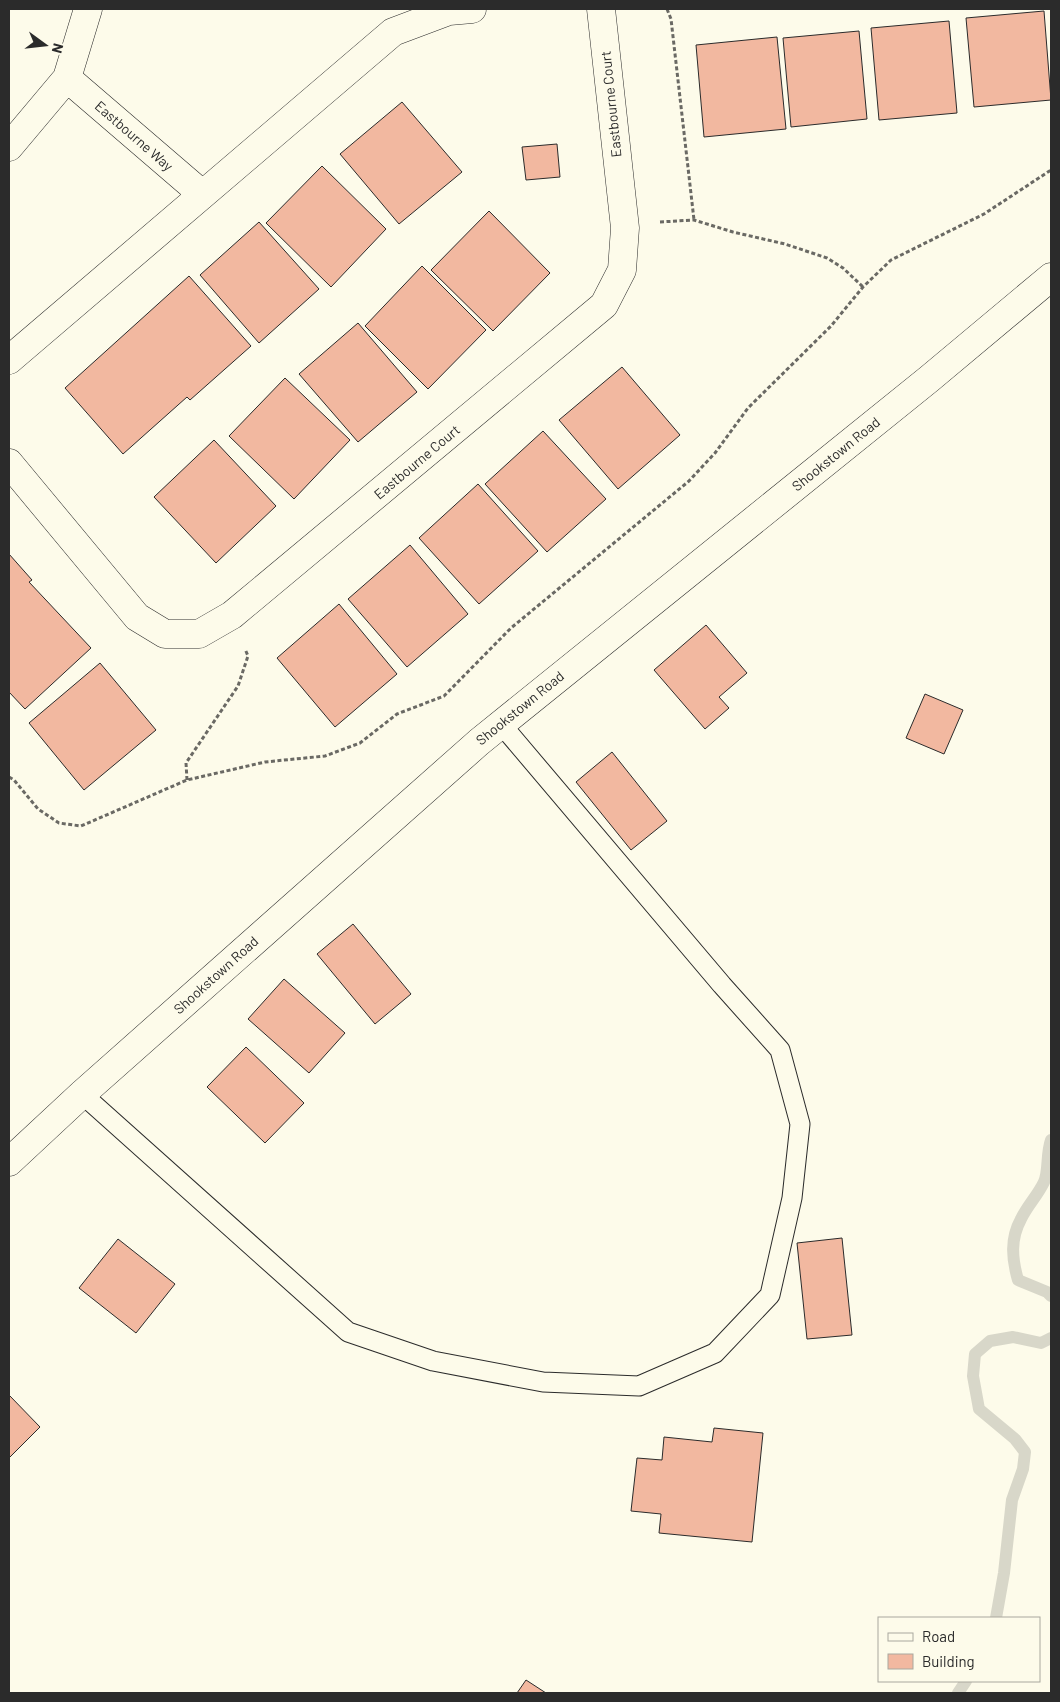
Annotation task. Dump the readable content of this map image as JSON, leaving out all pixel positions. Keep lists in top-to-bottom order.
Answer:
{
  "streets": {
    "street": ["Eastbourne Court", "Eastbourne Way", "Shookstown Road"]
  },
  "legend": ["Road", "Building"],
  "north": "right"
}
